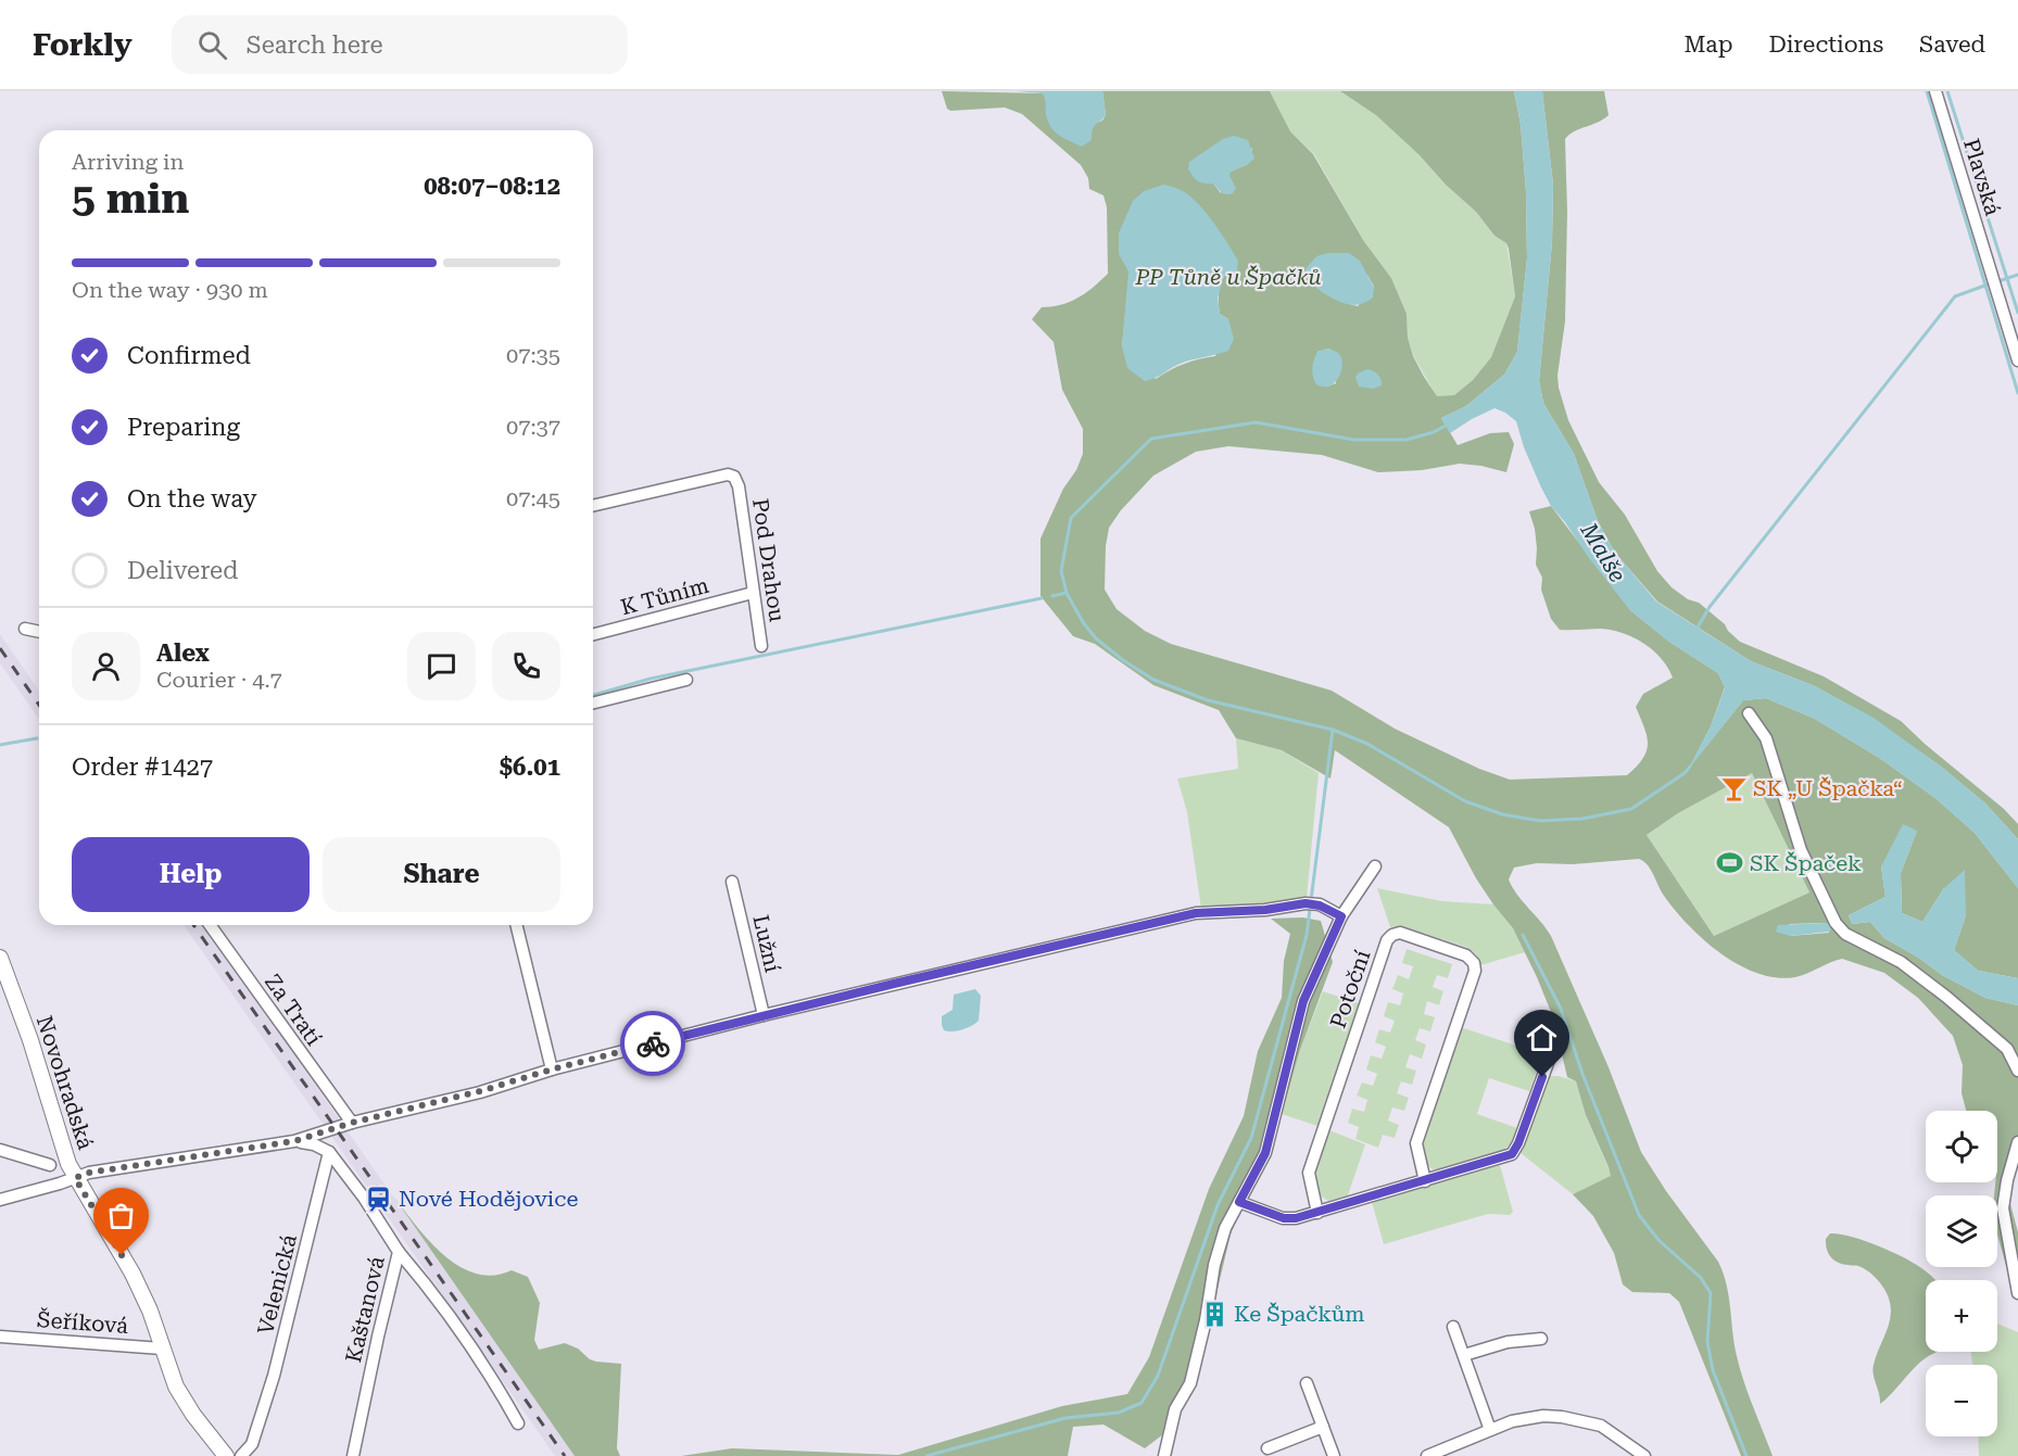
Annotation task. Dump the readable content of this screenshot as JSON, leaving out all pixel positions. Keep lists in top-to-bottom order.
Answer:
{
  "streets": {
    "main road": ["Novohradská"],
    "street": [
      "Plavská",
      "Pod Drahou",
      "K Tůním",
      "Lužní",
      "Potoční",
      "Za Tratí",
      "Velenická",
      "Kaštanová",
      "Šeříková"
    ]
  },
  "crossings": [
    ["Pod Drahou", "K Tůním"],
    ["Novohradská", "Šeříková"],
    ["Velenická", "Kaštanová"]
  ],
  "water": ["Malše"],
  "parks": ["PP Tůně u Špačků"],
  "places": {
    "bar": ["SK „U Špačka“"],
    "sports": ["SK Špaček"],
    "station": ["Nové Hodějovice"],
    "building": ["Ke Špačkům"]
  },
  "page": {
    "header": "Forkly",
    "search": "Search here",
    "nav": ["Map", "Directions", "Saved"],
    "heading": ["5 min", "Arriving in", "08:07–08:12"],
    "panel": [
      "Alex",
      "Courier · 4.7",
      "Order #1427",
      "$6.01"
    ],
    "bar": "On the way · 930 m",
    "list": [
      ["Confirmed", "07:35"],
      ["Preparing", "07:37"],
      ["On the way", "07:45"],
      "Delivered"
    ],
    "buttons": ["Help", "Share"],
    "map_buttons": ["+", "−"]
  }
}
